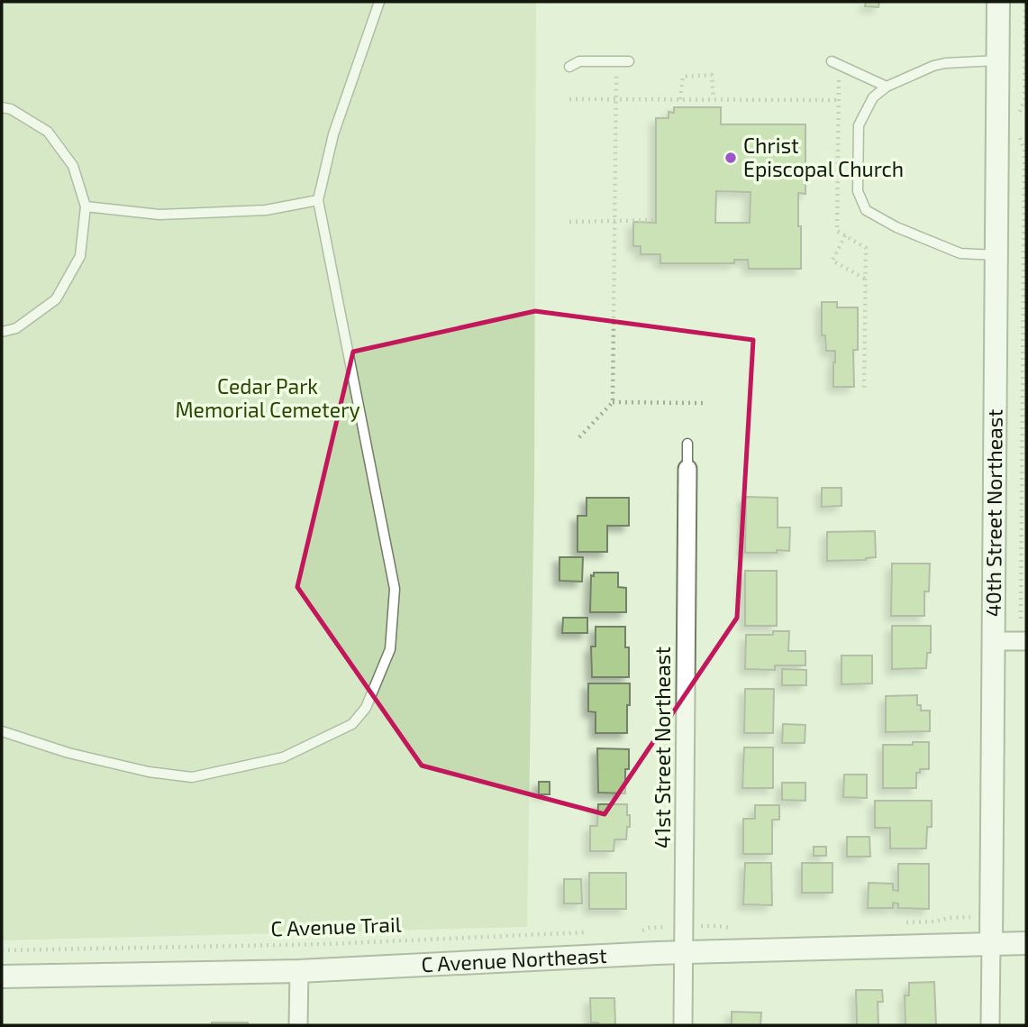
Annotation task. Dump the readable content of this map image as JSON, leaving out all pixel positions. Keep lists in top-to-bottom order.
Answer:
{
  "streets": {
    "street": ["40th Street Northeast", "41st Street Northeast", "C Avenue Northeast"],
    "path": ["C Avenue Trail"]
  },
  "crossings": [
    ["40th Street Northeast", "C Avenue Northeast"],
    ["41st Street Northeast", "C Avenue Northeast"]
  ],
  "parks": ["Cedar Park Memorial Cemetery"],
  "places": ["Christ Episcopal Church"]
}
